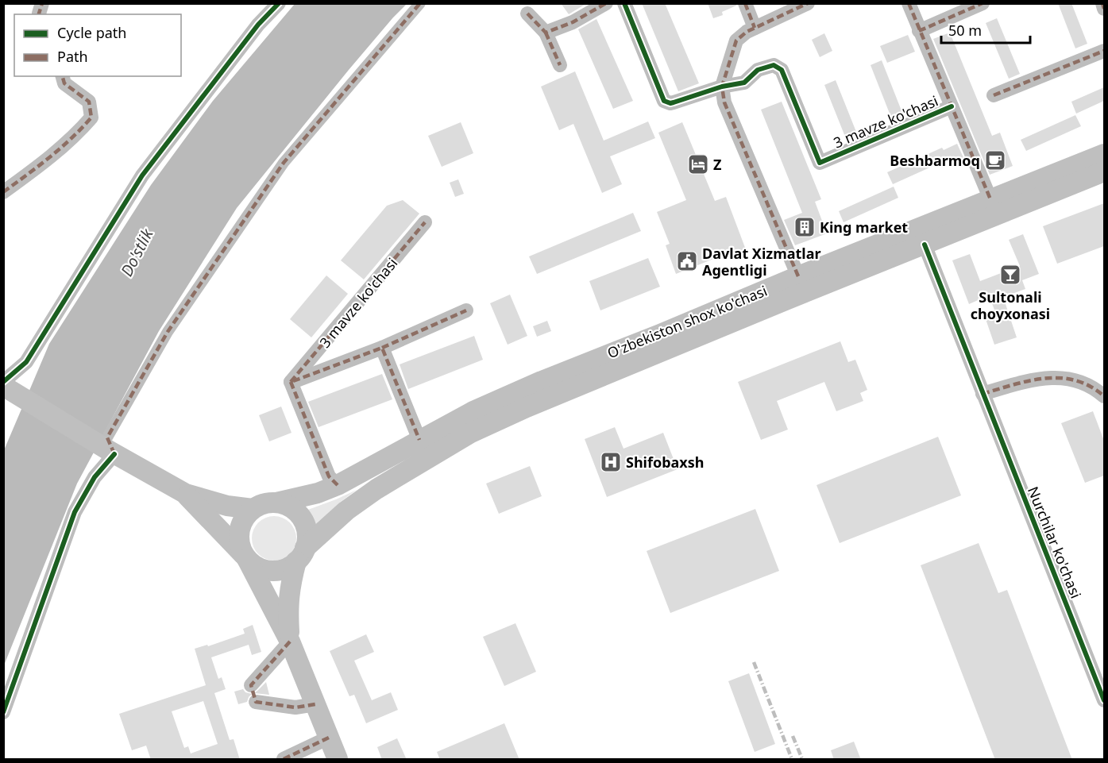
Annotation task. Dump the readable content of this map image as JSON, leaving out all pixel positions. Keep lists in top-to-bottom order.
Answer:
{
  "streets": {
    "main road": ["O'zbekiston shox ko'chasi"],
    "street": ["3 mavze ko'chasi", "Nurchilar ko'chasi"]
  },
  "crossings": [
    ["3 mavze ko'chasi", "O'zbekiston shox ko'chasi"],
    ["O'zbekiston shox ko'chasi", "Nurchilar ko'chasi"]
  ],
  "water": ["Do'stlik"],
  "places": {
    "cafe": ["Beshbarmoq"],
    "hotel": ["Z"],
    "building": ["King market"],
    "public building": ["Davlat Xizmatlar Agentligi"],
    "bar": ["Sultonali choyxonasi"],
    "hospital": ["Shifobaxsh"]
  },
  "legend": ["Cycle path", "Path"],
  "scale_bar": "50 m"
}
